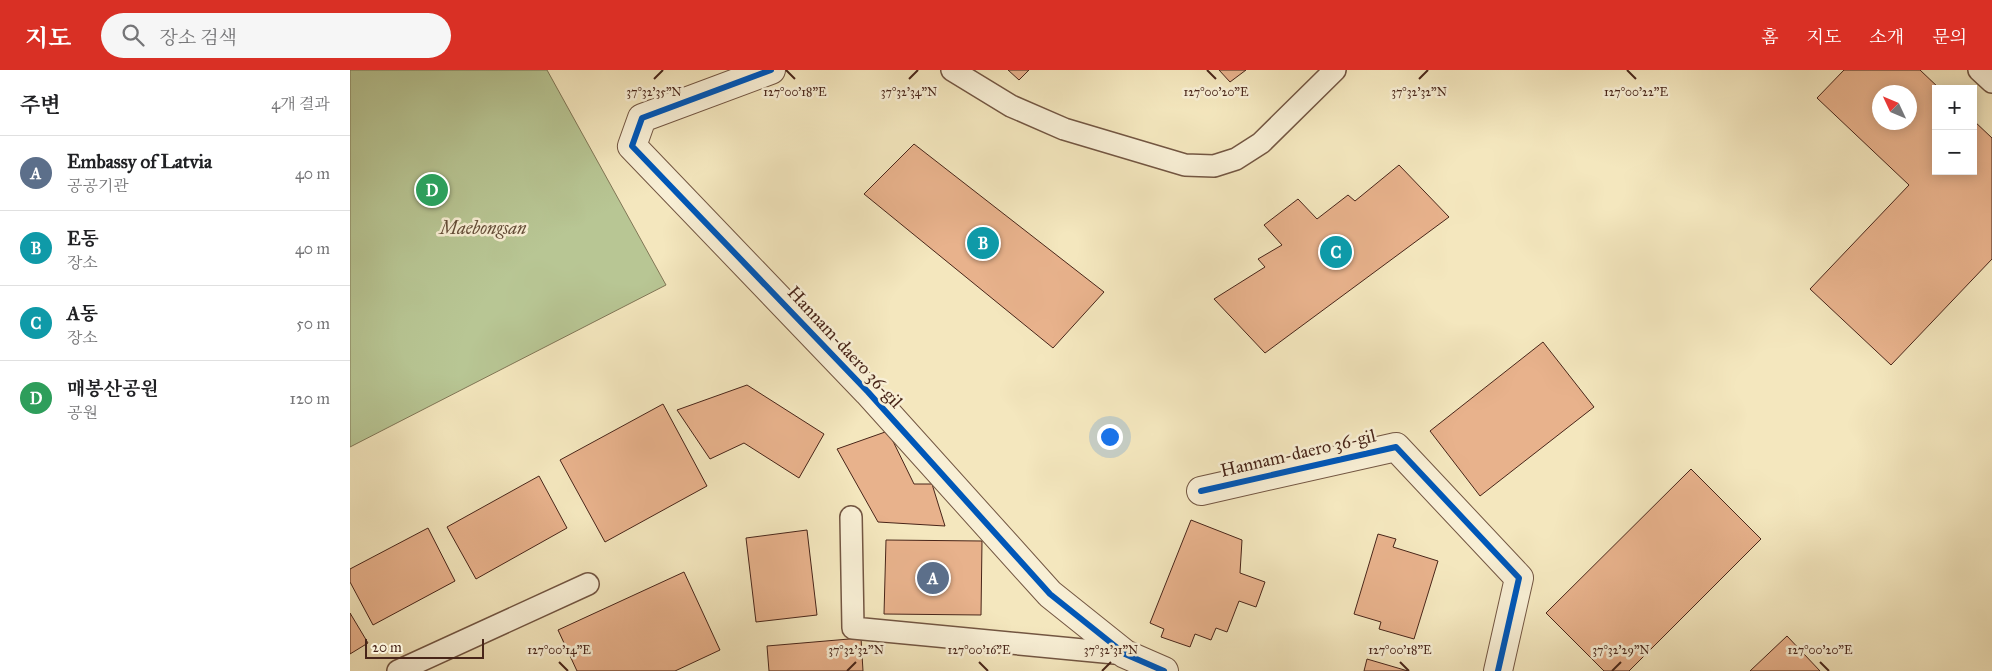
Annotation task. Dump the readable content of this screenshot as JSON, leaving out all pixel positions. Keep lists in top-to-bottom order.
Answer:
{
  "streets": {
    "street": ["Hannam-daero 36-gil"]
  },
  "parks": ["Maebongsan"],
  "scale_bar": "20 m",
  "north": "top left",
  "page": {
    "header": "지도",
    "search": "장소 검색",
    "nav": [
      "홈",
      "지도",
      "소개",
      "문의"
    ],
    "heading": ["주변", "4개 결과"],
    "map_buttons": ["+", "−"],
    "list": [
      {
        "mark": "A",
        "name": "Embassy of Latvia",
        "note": "공공기관",
        "value": "40 m"
      },
      {
        "mark": "B",
        "name": "E동",
        "note": "장소",
        "value": "40 m"
      },
      {
        "mark": "C",
        "name": "A동",
        "note": "장소",
        "value": "50 m"
      },
      {
        "mark": "D",
        "name": "매봉산공원",
        "note": "공원",
        "value": "120 m"
      }
    ],
    "pins": [
      "D",
      "B",
      "C",
      "A"
    ],
    "scale": "20 m"
  },
  "coordinates": [
    "127°00'18\"E",
    "127°00'20\"E",
    "127°00'22\"E",
    "37°32'35\"N",
    "37°32'34\"N",
    "37°32'32\"N",
    "37°32'31\"N",
    "37°32'29\"N",
    "127°00'14\"E",
    "127°00'16\"E"
  ]
}
